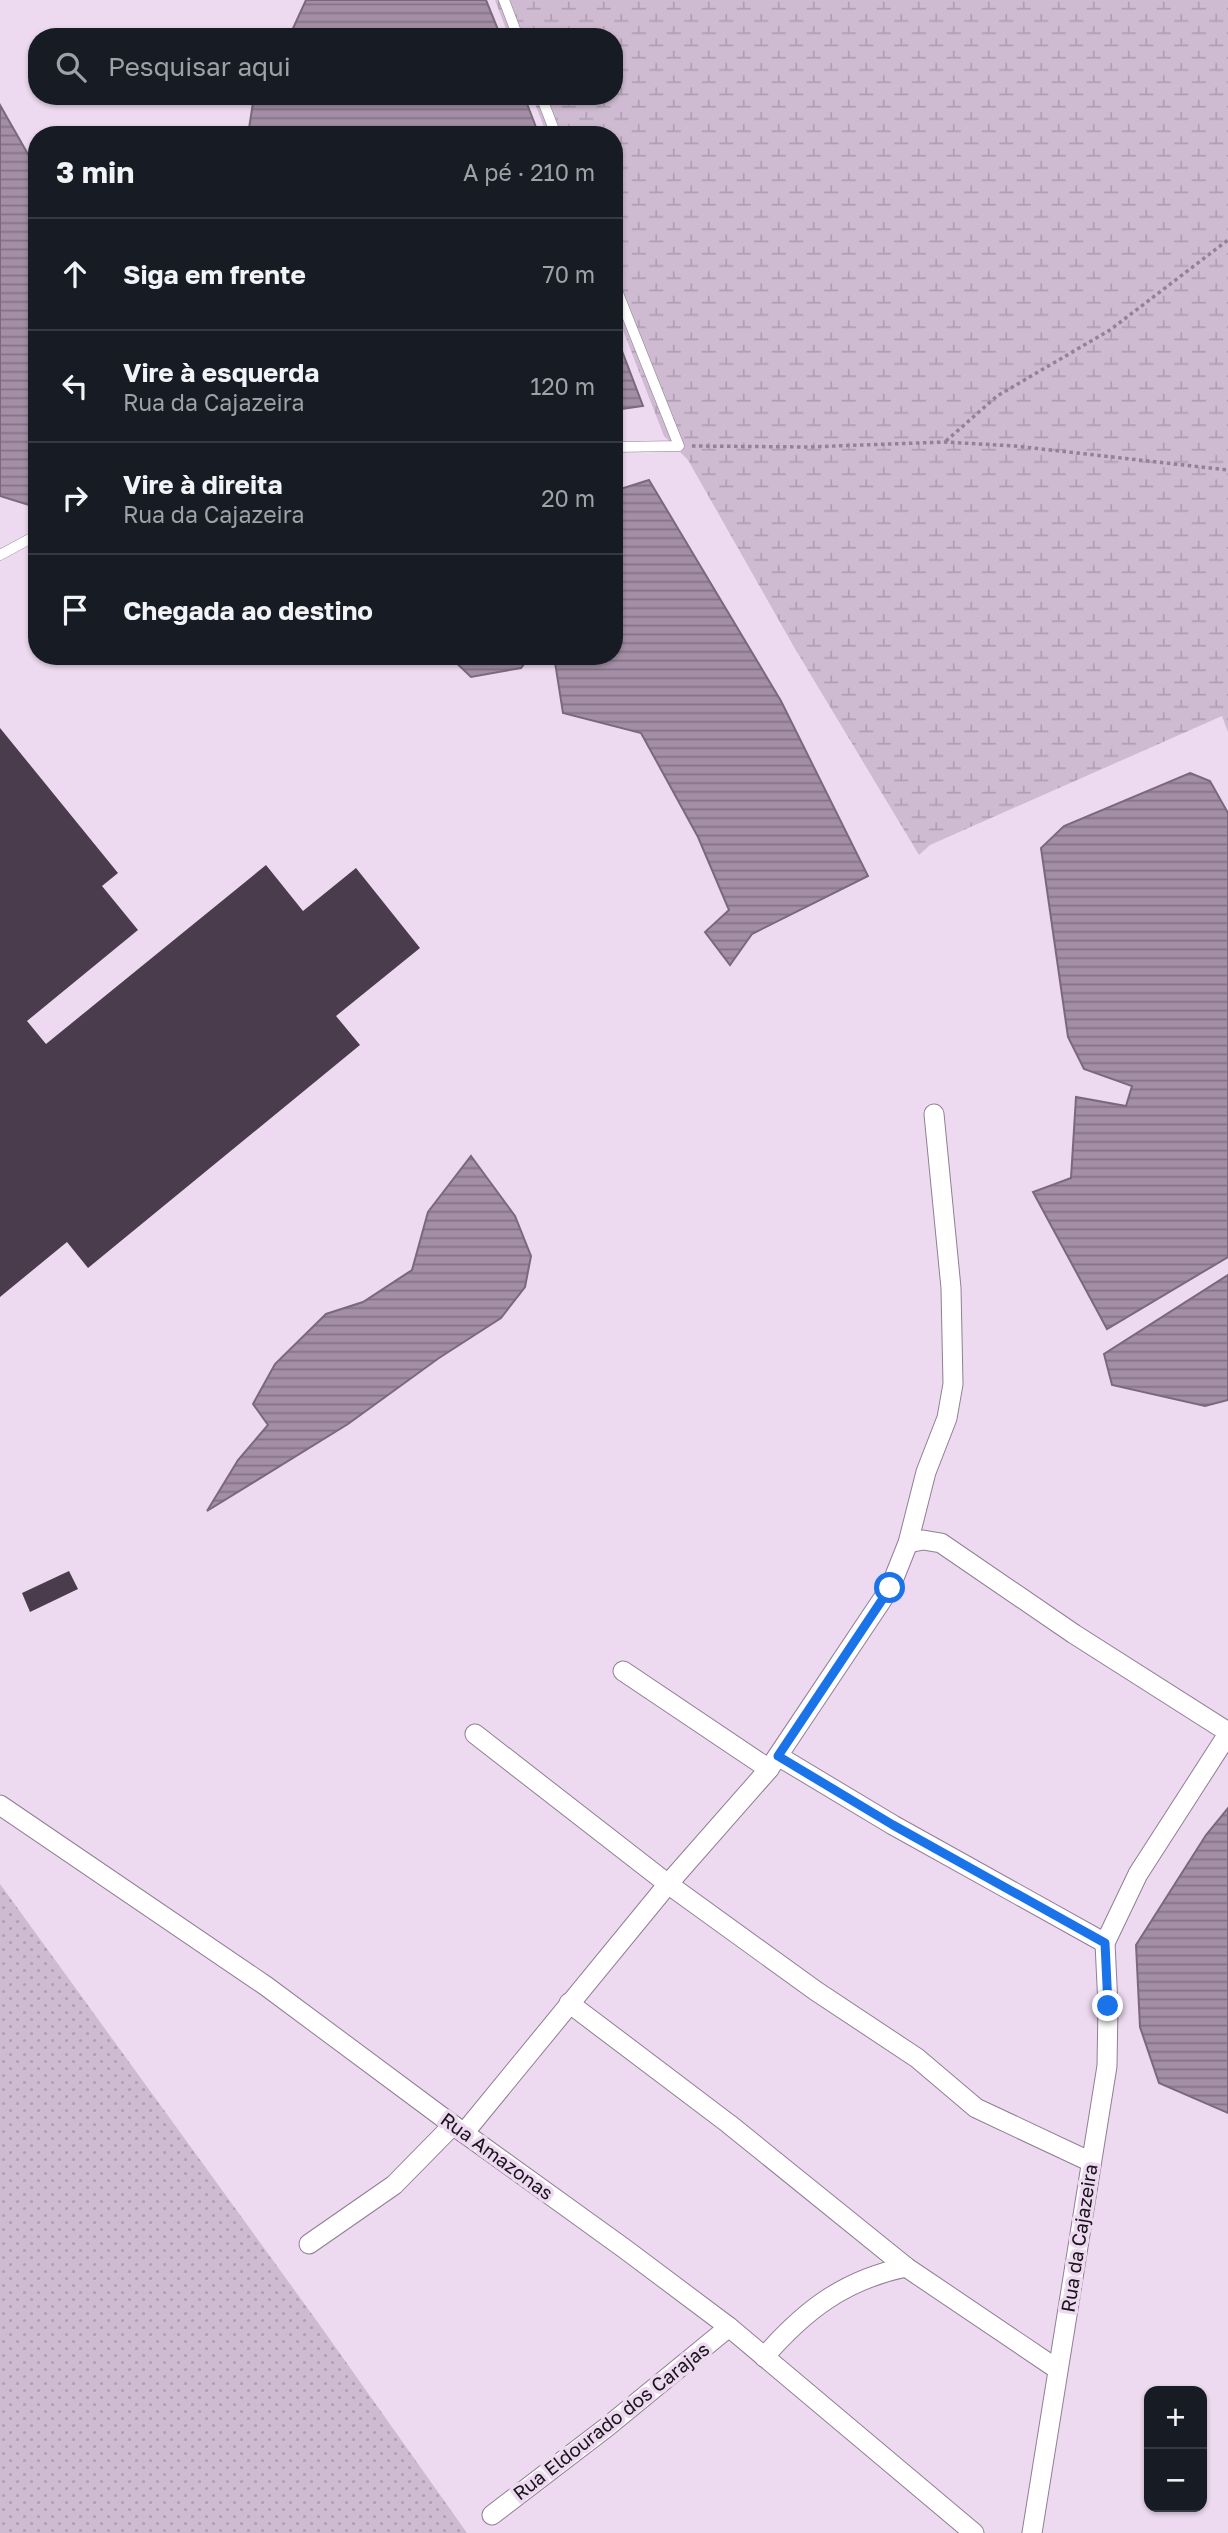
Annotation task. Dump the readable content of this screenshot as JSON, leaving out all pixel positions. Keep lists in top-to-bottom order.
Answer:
{
  "streets": {
    "street": ["Rua Amazonas", "Rua da Cajazeira", "Rua Eldourado dos Carajas"]
  },
  "crossings": [
    ["Rua Amazonas", "Rua Eldourado dos Carajas"]
  ],
  "page": {
    "search": "Pesquisar aqui",
    "heading": ["3 min", "A pé · 210 m"],
    "list": [
      ["Siga em frente", "70 m"],
      ["Vire à esquerda", "Rua da Cajazeira", "120 m"],
      ["Vire à direita", "Rua da Cajazeira", "20 m"],
      "Chegada ao destino"
    ],
    "map_buttons": ["+", "−"]
  }
}
